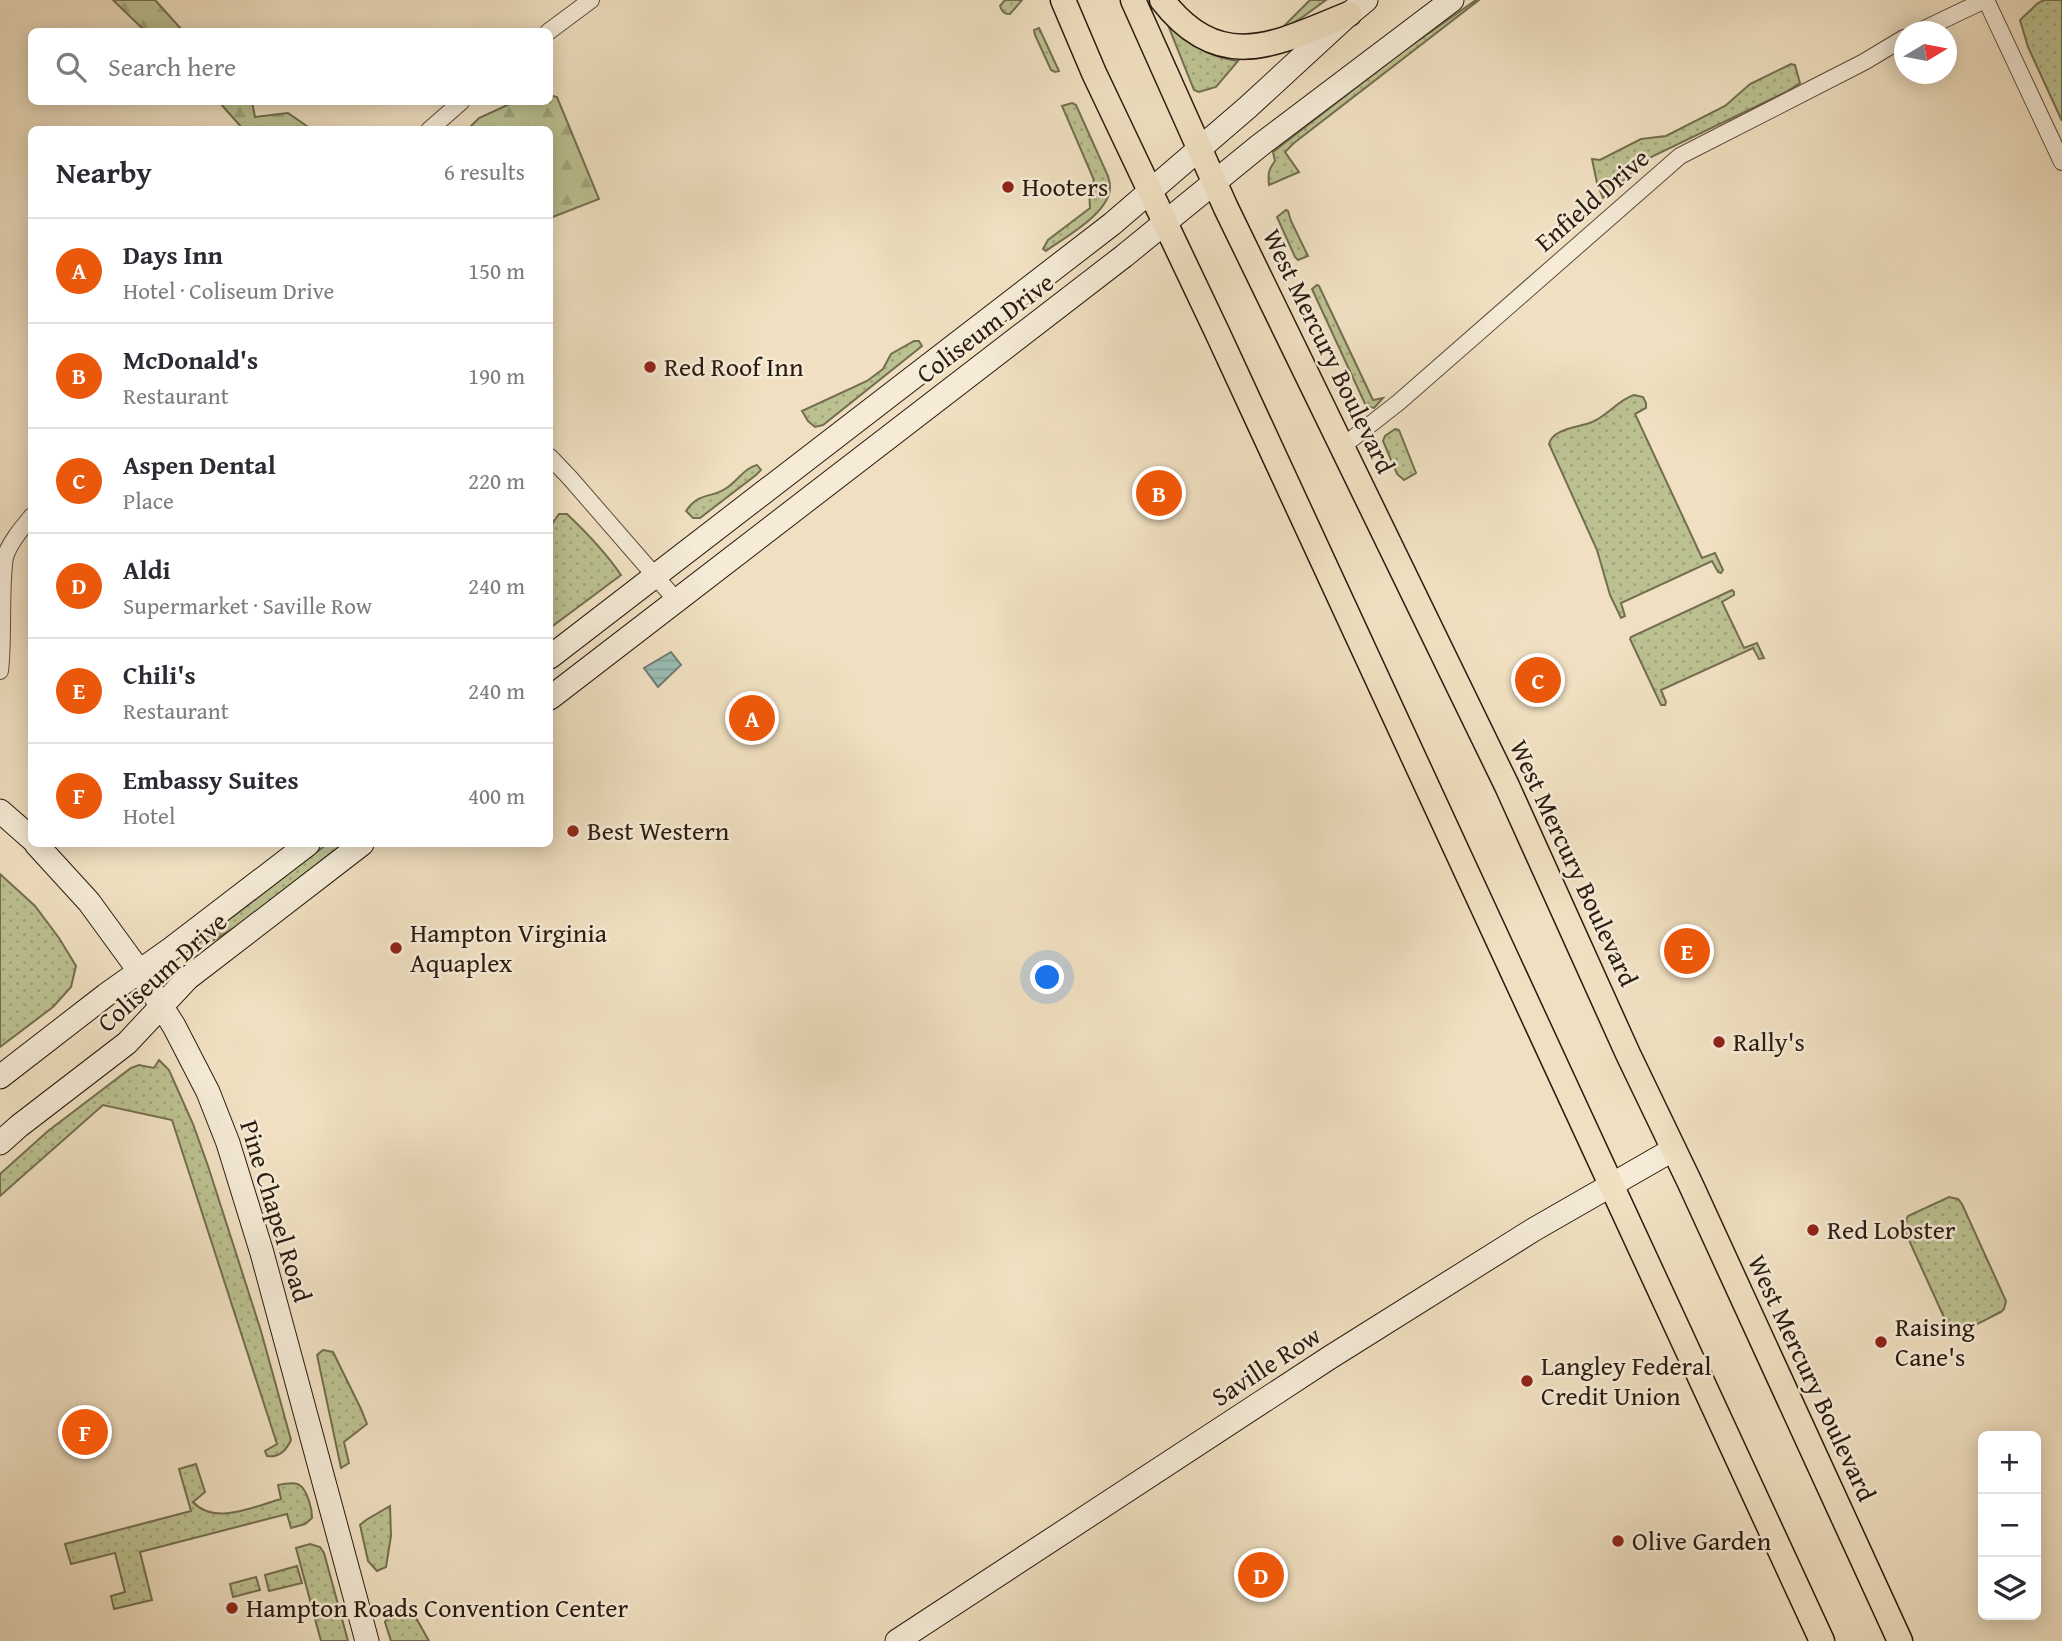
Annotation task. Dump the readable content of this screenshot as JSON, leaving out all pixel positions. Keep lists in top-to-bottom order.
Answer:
{
  "streets": {
    "main road": ["West Mercury Boulevard"],
    "street": [
      "Enfield Drive",
      "Coliseum Drive",
      "Pine Chapel Road",
      "Saville Row"
    ]
  },
  "crossings": [
    ["Enfield Drive", "West Mercury Boulevard"],
    ["Coliseum Drive", "West Mercury Boulevard"],
    ["Coliseum Drive", "Pine Chapel Road"],
    ["West Mercury Boulevard", "Saville Row"]
  ],
  "places": [
    "Hooters",
    "Red Roof Inn",
    "Best Western",
    "Hampton Virginia Aquaplex",
    "Rally's",
    "Red Lobster",
    "Raising Cane's",
    "Langley Federal Credit Union",
    "Olive Garden",
    "Hampton Roads Convention Center"
  ],
  "north": "right",
  "page": {
    "search": "Search here",
    "heading": ["Nearby", "6 results"],
    "list": [
      {
        "mark": "A",
        "name": "Days Inn",
        "note": "Hotel · Coliseum Drive",
        "value": "150 m"
      },
      {
        "mark": "B",
        "name": "McDonald's",
        "note": "Restaurant",
        "value": "190 m"
      },
      {
        "mark": "C",
        "name": "Aspen Dental",
        "note": "Place",
        "value": "220 m"
      },
      {
        "mark": "D",
        "name": "Aldi",
        "note": "Supermarket · Saville Row",
        "value": "240 m"
      },
      {
        "mark": "E",
        "name": "Chili's",
        "note": "Restaurant",
        "value": "240 m"
      },
      {
        "mark": "F",
        "name": "Embassy Suites",
        "note": "Hotel",
        "value": "400 m"
      }
    ],
    "pins": [
      "B",
      "C",
      "A",
      "E",
      "F",
      "D"
    ],
    "map_buttons": ["+", "−"]
  }
}
